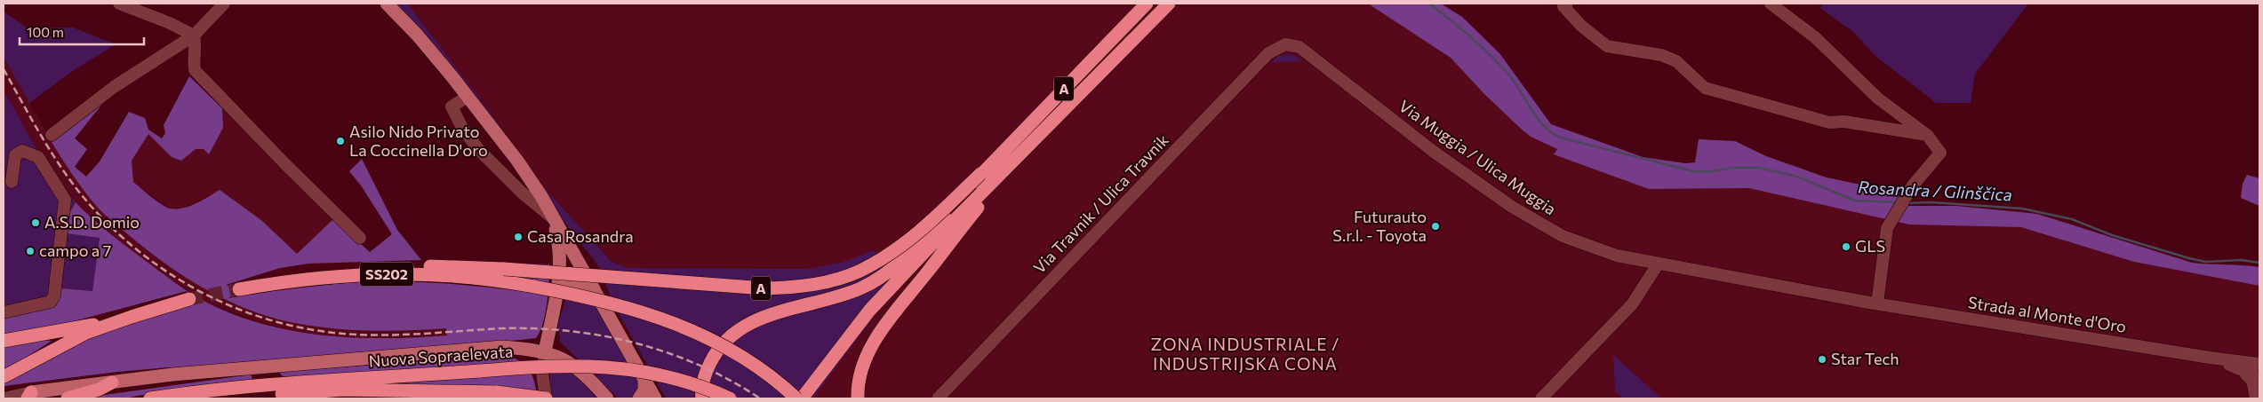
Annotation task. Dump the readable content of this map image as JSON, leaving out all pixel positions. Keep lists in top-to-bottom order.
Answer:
{
  "streets": {
    "highway": ["A", "SS202", "Nuova Sopraelevata"],
    "street": ["Via Muggia / Ulica Muggia", "Via Travnik / Ulica Travnik", "Strada al Monte d'Oro"]
  },
  "crossings": [
    ["A", "SS202"],
    ["Via Muggia / Ulica Muggia", "Via Travnik / Ulica Travnik"],
    ["Via Muggia / Ulica Muggia", "Strada al Monte d'Oro"]
  ],
  "districts": ["ZONA INDUSTRIALE / INDUSTRIJSKA CONA"],
  "water": ["Rosandra / Glinščica"],
  "places": [
    "Asilo Nido Privato La Coccinella D'oro",
    "A.S.D. Domio",
    "Futurauto S.r.l. - Toyota",
    "Casa Rosandra",
    "GLS",
    "campo a 7",
    "Star Tech"
  ],
  "scale_bar": "100 m"
}
